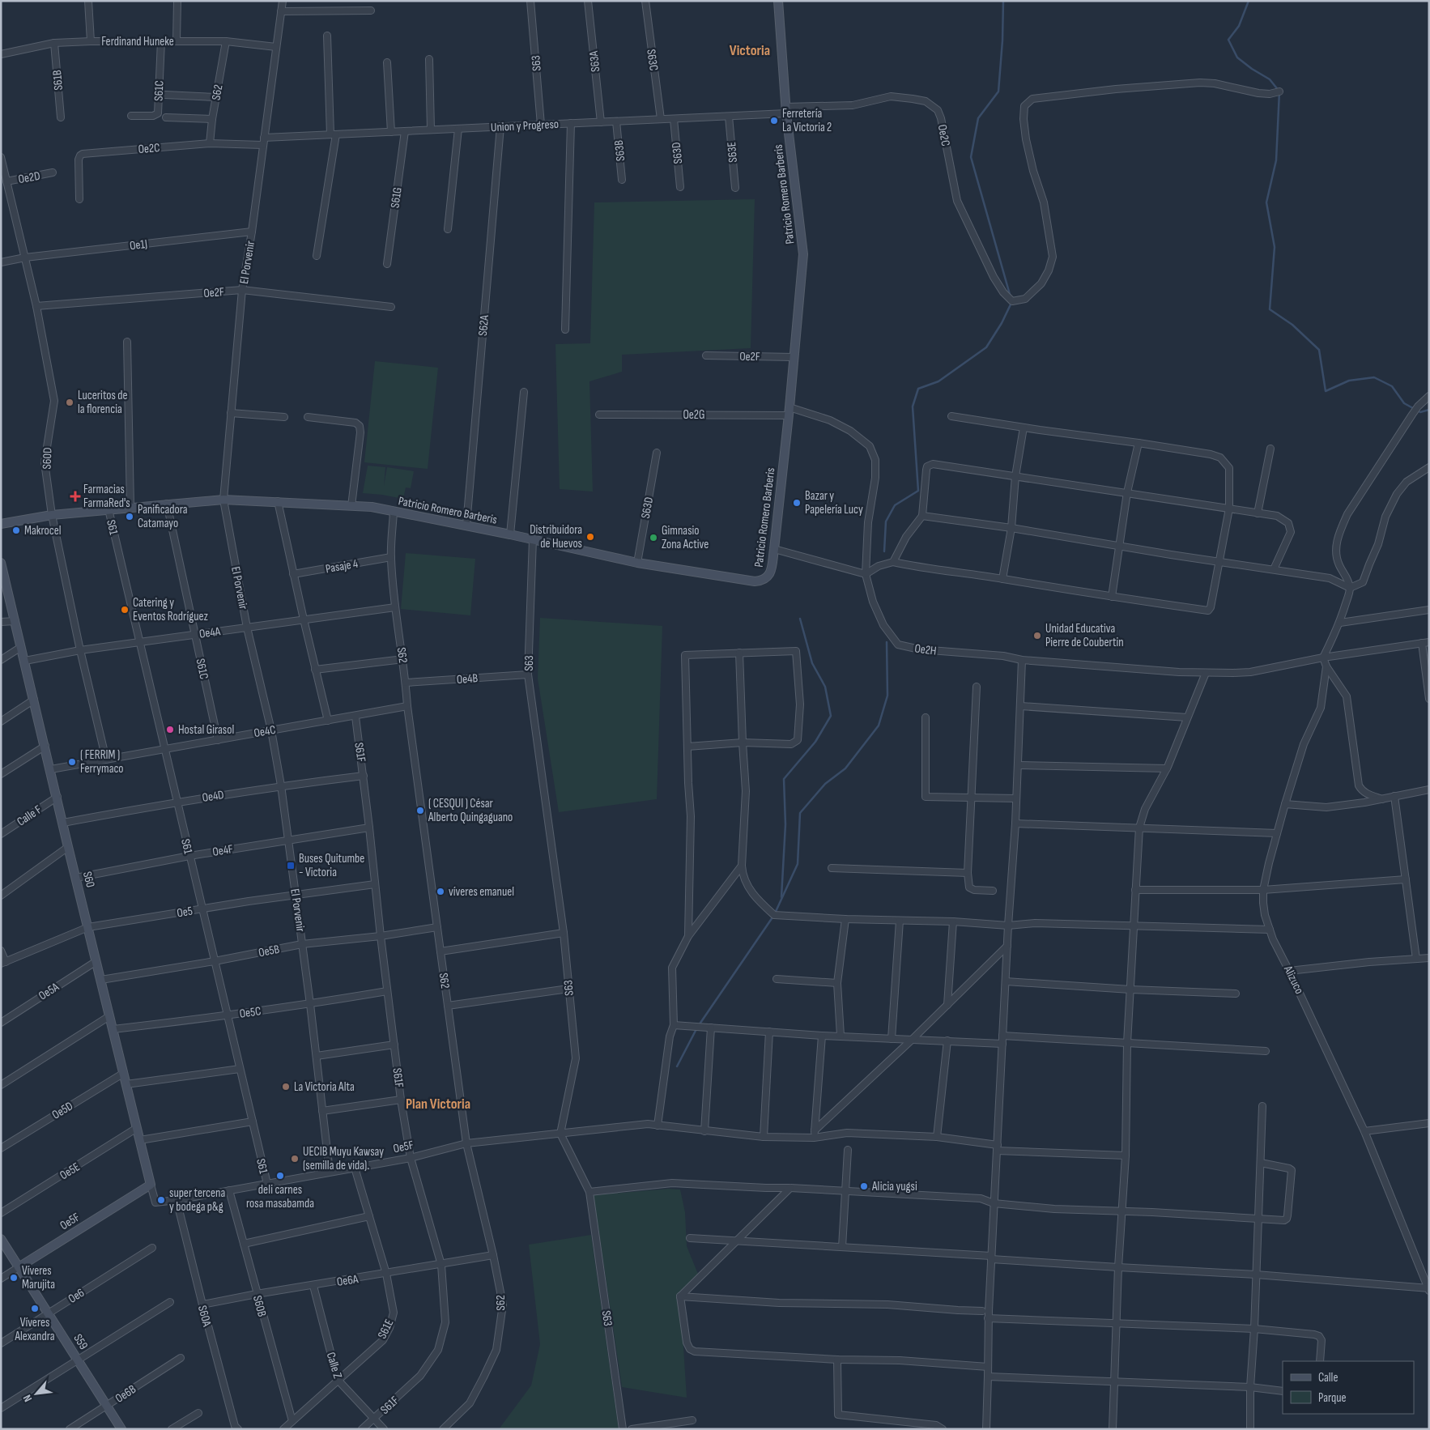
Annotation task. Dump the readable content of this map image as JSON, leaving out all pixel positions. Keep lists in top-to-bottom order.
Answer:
{
  "streets": {
    "street": [
      "Ferdinand Huneke",
      "S63C",
      "S63A",
      "S63",
      "S61B",
      "S61C",
      "S62",
      "Union y Progreso",
      "Oe2C",
      "S63B",
      "S63E",
      "S63D",
      "Oe2D",
      "Patricio Romero Barberis",
      "S61G",
      "Oe1J",
      "El Porvenir",
      "Oe2F",
      "S62A",
      "Oe2G",
      "S60D",
      "S61",
      "Pasaje 4",
      "Oe4A",
      "Oe2H",
      "Oe4B",
      "Oe4C",
      "S61F",
      "Oe4D",
      "Calle F",
      "Oe4F",
      "S60",
      "Oe5",
      "Oe5B",
      "Alizuco",
      "Oe5A",
      "Oe5C",
      "Oe5D",
      "Oe5F",
      "Oe5E",
      "Oe6A",
      "Oe6",
      "S60B",
      "S60A",
      "S61E",
      "S59",
      "Calle Z",
      "Oe6B"
    ]
  },
  "crossings": [
    ["Ferdinand Huneke", "S61B"],
    ["Ferdinand Huneke", "S61C"],
    ["Ferdinand Huneke", "S62"],
    ["Ferdinand Huneke", "El Porvenir"],
    ["S63C", "Union y Progreso"],
    ["S63A", "Union y Progreso"],
    ["S63", "Union y Progreso"],
    ["S63", "Patricio Romero Barberis"],
    ["S63", "Oe4B"],
    ["S63", "Oe5F"],
    ["S61C", "Patricio Romero Barberis"],
    ["S61C", "Oe4A"],
    ["S61C", "Oe4C"],
    ["S62", "Oe2C"],
    ["S62", "Patricio Romero Barberis"],
    ["S62", "Pasaje 4"],
    ["S62", "Oe4A"],
    ["S62", "Oe4B"],
    ["S62", "Oe4C"],
    ["S62", "Oe5B"],
    ["S62", "Oe5F"],
    ["S62", "Oe6A"],
    ["Union y Progreso", "Oe2C"],
    ["Union y Progreso", "S63B"],
    ["Union y Progreso", "S63E"],
    ["Union y Progreso", "S63D"],
    ["Union y Progreso", "Patricio Romero Barberis"],
    ["Union y Progreso", "S61G"],
    ["Union y Progreso", "El Porvenir"],
    ["Union y Progreso", "S62A"],
    ["Oe2C", "Patricio Romero Barberis"],
    ["Oe2C", "El Porvenir"],
    ["S63D", "Patricio Romero Barberis"],
    ["Oe2D", "S60D"],
    ["Patricio Romero Barberis", "El Porvenir"],
    ["Patricio Romero Barberis", "Oe2F"],
    ["Patricio Romero Barberis", "S62A"],
    ["Patricio Romero Barberis", "Oe2G"],
    ["Patricio Romero Barberis", "S60D"],
    ["Patricio Romero Barberis", "S61"],
    ["Patricio Romero Barberis", "Oe2H"],
    ["Oe1J", "El Porvenir"],
    ["Oe1J", "S60D"],
    ["El Porvenir", "Oe2F"],
    ["El Porvenir", "Oe4A"],
    ["El Porvenir", "Oe4C"],
    ["El Porvenir", "Oe4D"],
    ["El Porvenir", "Oe4F"],
    ["El Porvenir", "Oe5"],
    ["El Porvenir", "Oe5B"],
    ["El Porvenir", "Oe5C"],
    ["El Porvenir", "Oe5F"],
    ["Oe2F", "S60D"],
    ["Oe2G", "Oe2H"],
    ["S60D", "Oe4A"],
    ["S60D", "Oe4C"],
    ["S61", "Oe4A"],
    ["S61", "Oe4C"],
    ["S61", "Oe4D"],
    ["S61", "Oe4F"],
    ["S61", "Oe5"],
    ["S61", "Oe5B"],
    ["S61", "Oe5C"],
    ["S61", "Oe5F"],
    ["Oe4A", "S60"],
    ["Oe2H", "Alizuco"],
    ["Oe4C", "S61F"],
    ["Oe4C", "S60"],
    ["S61F", "Oe4D"],
    ["S61F", "Oe4F"],
    ["S61F", "Oe5"],
    ["S61F", "Oe5B"],
    ["S61F", "Oe5C"],
    ["S61F", "Oe5F"],
    ["S61F", "Oe6A"],
    ["S61F", "Calle Z"],
    ["Oe4D", "S60"],
    ["Calle F", "S60"],
    ["Oe4F", "S60"],
    ["S60", "Oe5"],
    ["S60", "Oe5B"],
    ["S60", "Oe5A"],
    ["S60", "Oe5C"],
    ["S60", "Oe5D"],
    ["S60", "Oe5F"],
    ["S60", "Oe5E"],
    ["Oe5F", "S60B"],
    ["Oe5F", "S60A"],
    ["Oe5F", "S61E"],
    ["Oe5F", "S59"],
    ["Oe6A", "S60B"],
    ["Oe6A", "S60A"],
    ["Oe6A", "S61E"],
    ["Oe6A", "Calle Z"],
    ["Oe6", "S59"],
    ["S60B", "S61E"],
    ["S61E", "Calle Z"],
    ["S59", "Oe6B"]
  ],
  "districts": ["Victoria", "Plan Victoria"],
  "places": {
    "other": [
      "Ferretería La Victoria 2",
      "Luceritos de la florencia",
      "Bazar y Papelería Lucy",
      "Panificadora Catamayo",
      "Makrocel",
      "Distribuidora de Huevos",
      "Gimnasio Zona Active",
      "Catering y Eventos Rodríguez",
      "Unidad Educativa Pierre de Coubertin",
      "Hostal Girasol",
      "( FERRIM ) Ferrymaco",
      "( CESQUI ) César Alberto Quingaguano",
      "víveres emanuel",
      "La Victoria Alta",
      "UECIB Muyu Kawsay (semilla de vida).",
      "deli carnes rosa masabamda",
      "Alicia yugsi",
      "super tercena y bodega p&g",
      "Víveres Marujita",
      "Víveres Alexandra"
    ],
    "health": ["Farmacias FarmaRed's"],
    "transit": ["Buses Quitumbe - Victoria"]
  },
  "legend": ["Calle", "Parque"],
  "north": "bottom left"
}
